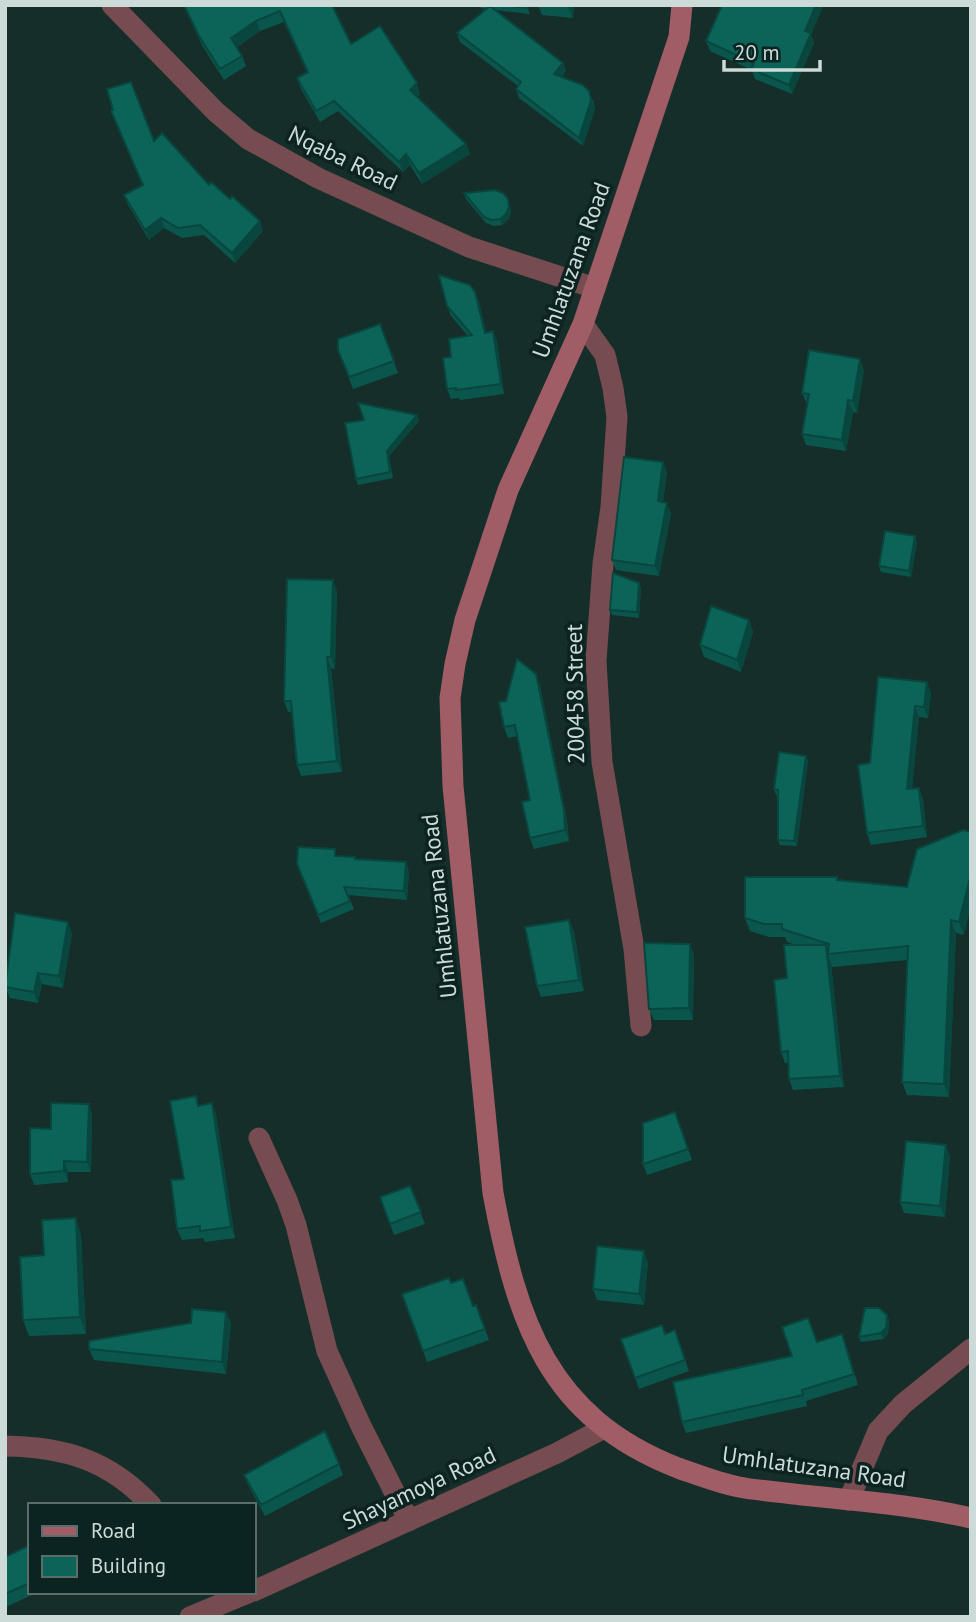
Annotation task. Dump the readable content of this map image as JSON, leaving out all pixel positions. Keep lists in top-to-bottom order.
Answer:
{
  "streets": {
    "street": [
      "Nqaba Road",
      "Umhlatuzana Road",
      "200458 Street",
      "Shayamoya Road"
    ]
  },
  "crossings": [
    ["Nqaba Road", "Umhlatuzana Road"],
    ["Umhlatuzana Road", "200458 Street"],
    ["Umhlatuzana Road", "Shayamoya Road"]
  ],
  "legend": ["Road", "Building"],
  "scale_bar": "20 m"
}
